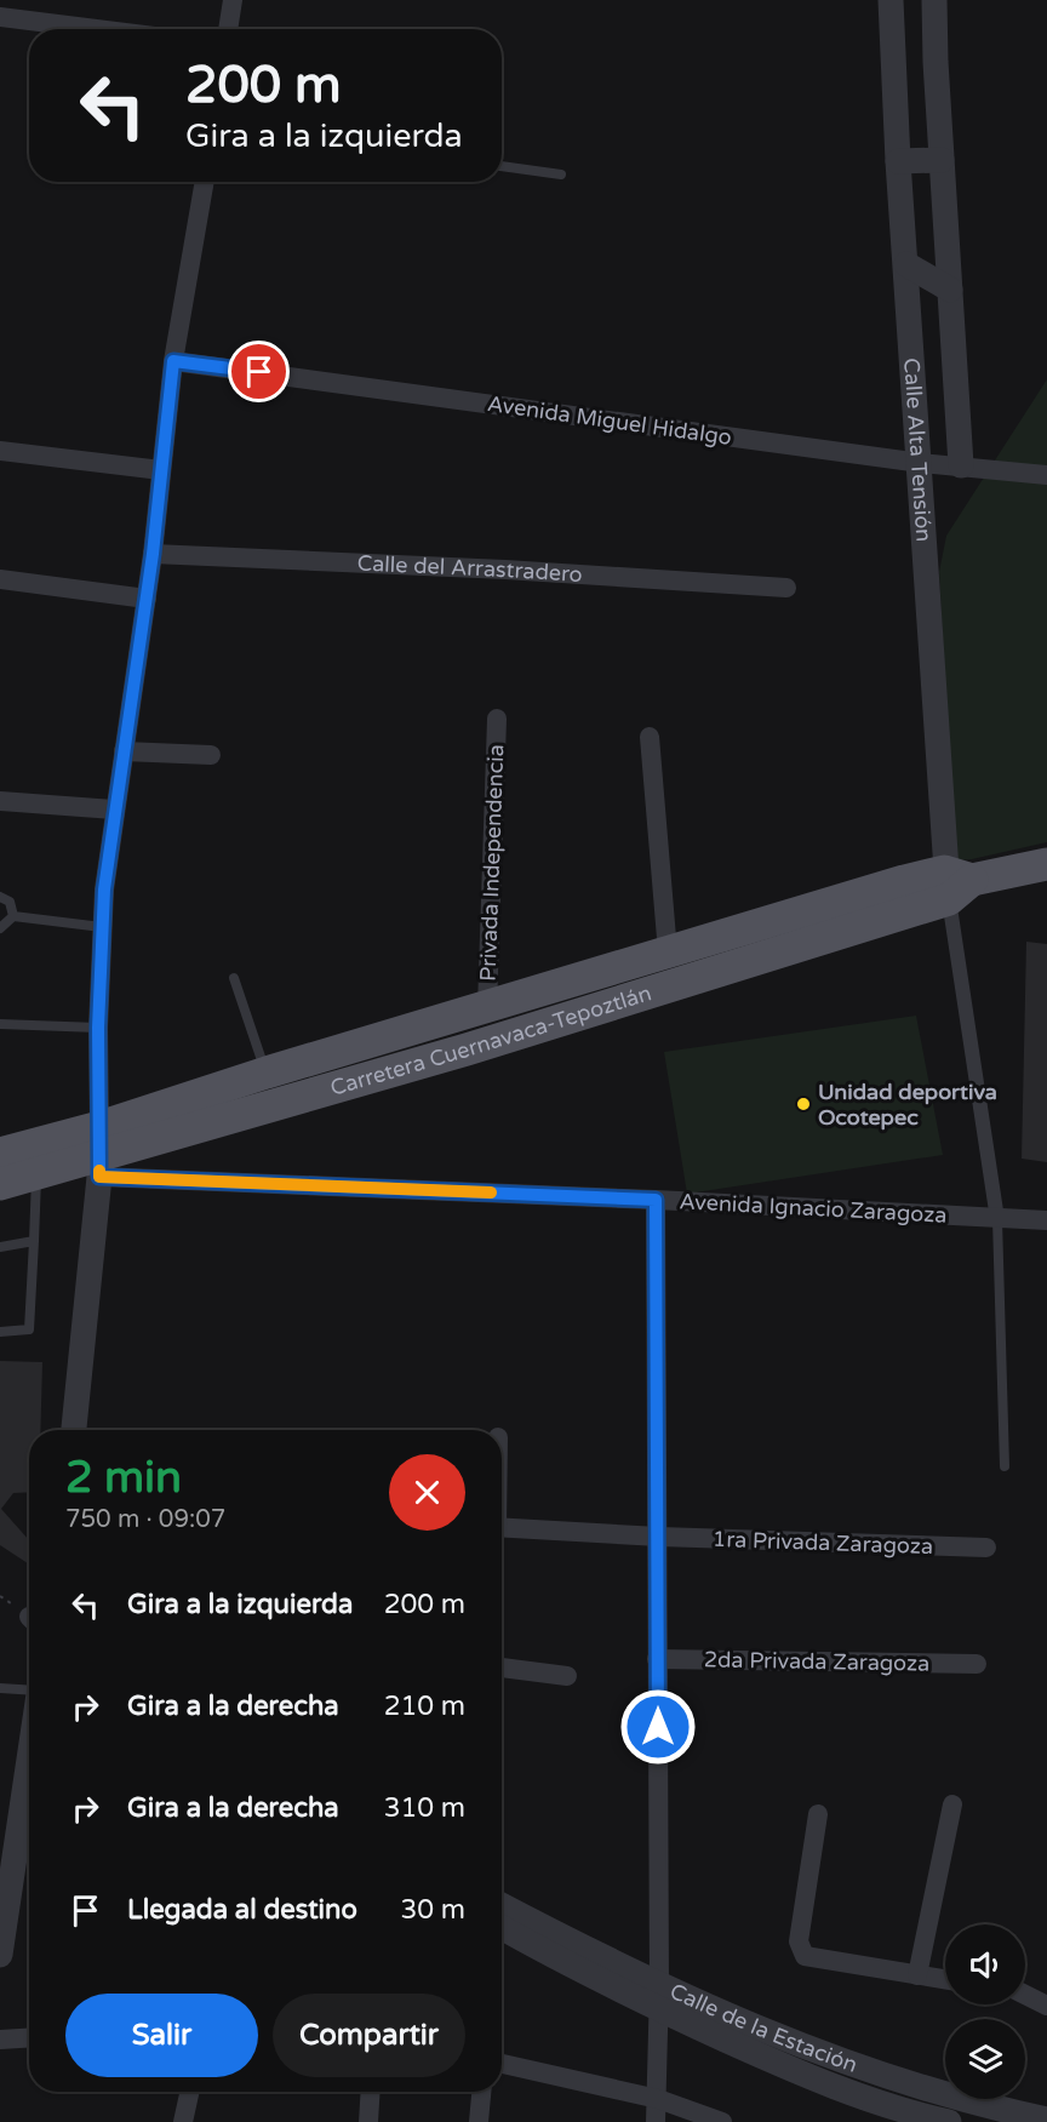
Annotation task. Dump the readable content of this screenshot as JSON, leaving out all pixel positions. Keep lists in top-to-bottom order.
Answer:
{
  "streets": {
    "main road": ["Carretera Cuernavaca-Tepoztlán"],
    "street": [
      "Avenida Miguel Hidalgo",
      "Calle Alta Tensión",
      "Calle del Arrastradero",
      "Privada Independencia",
      "Avenida Ignacio Zaragoza",
      "1ra Privada Zaragoza",
      "2da Privada Zaragoza",
      "Calle de la Estación"
    ]
  },
  "crossings": [
    ["Avenida Miguel Hidalgo", "Calle Alta Tensión"],
    ["Calle Alta Tensión", "Carretera Cuernavaca-Tepoztlán"],
    ["Privada Independencia", "Carretera Cuernavaca-Tepoztlán"],
    ["Carretera Cuernavaca-Tepoztlán", "Avenida Ignacio Zaragoza"]
  ],
  "places": ["Unidad deportiva Ocotepec"],
  "page": {
    "turn": ["200 m", "Gira a la izquierda"],
    "heading": ["2 min", "750 m · 09:07"],
    "list": [
      {
        "name": "Gira a la izquierda",
        "value": "200 m"
      },
      {
        "name": "Gira a la derecha",
        "value": "210 m"
      },
      {
        "name": "Gira a la derecha",
        "value": "310 m"
      },
      {
        "name": "Llegada al destino",
        "value": "30 m"
      }
    ],
    "buttons": ["Salir", "Compartir"]
  }
}
